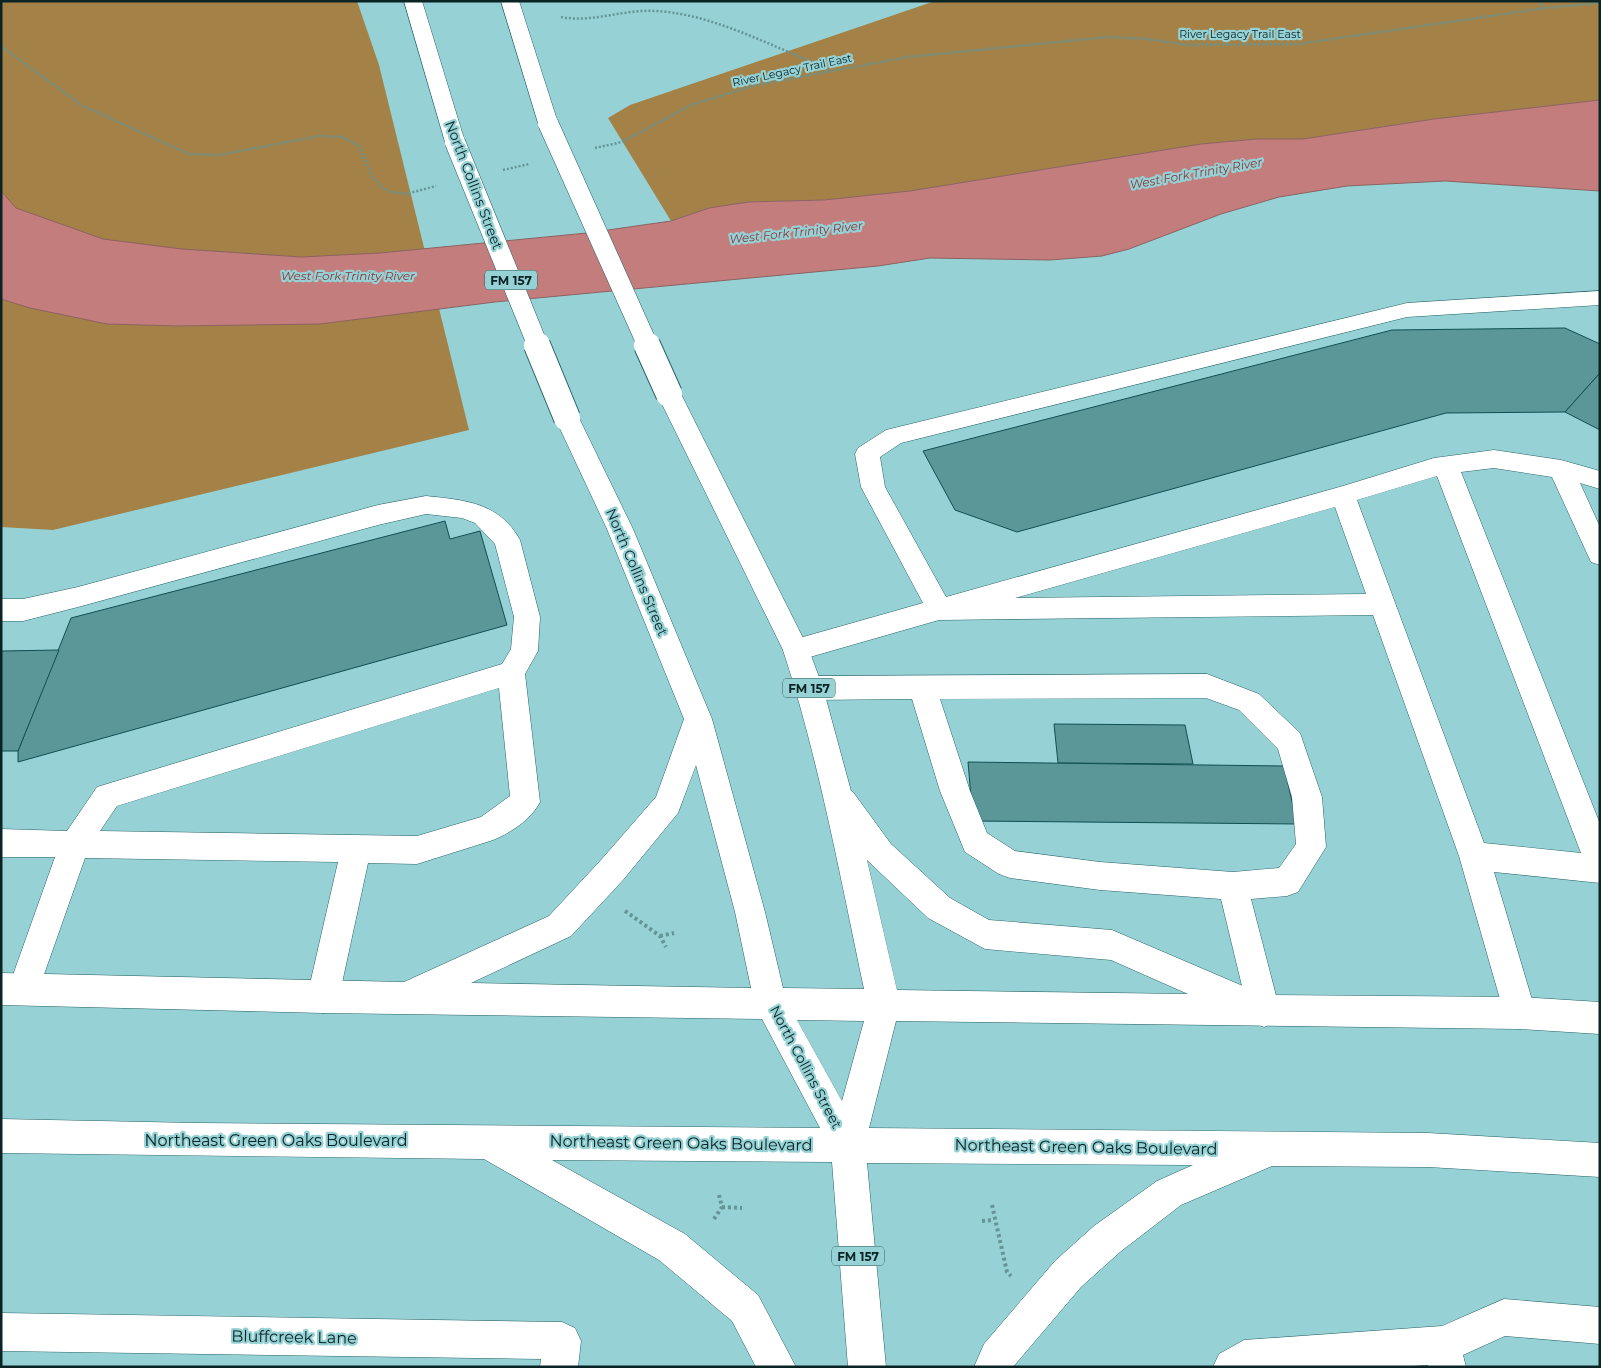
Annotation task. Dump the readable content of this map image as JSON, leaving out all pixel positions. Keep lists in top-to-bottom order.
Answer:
{
  "streets": {
    "main road": [
      "North Collins Street",
      "FM 157",
      "Northeast Green Oaks Boulevard",
      "Bluffcreek Lane"
    ],
    "path": ["River Legacy Trail East"]
  },
  "crossings": [
    ["North Collins Street", "Northeast Green Oaks Boulevard"]
  ],
  "water": ["West Fork Trinity River"]
}
